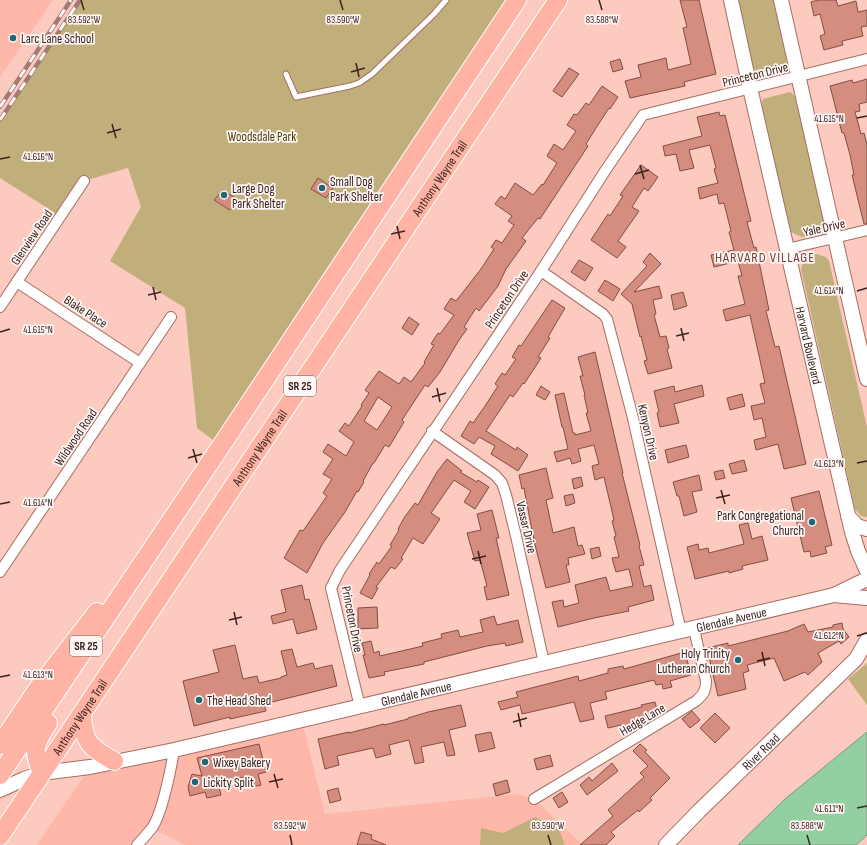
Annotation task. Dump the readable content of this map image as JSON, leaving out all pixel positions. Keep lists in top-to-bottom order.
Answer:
{
  "streets": {
    "highway": ["Anthony Wayne Trail", "SR 25"],
    "street": [
      "Princeton Drive",
      "Yale Drive",
      "Glenview Road",
      "Blake Place",
      "Harvard Boulevard",
      "Kenyon Drive",
      "Wildwood Road",
      "Vassar Drive",
      "Glendale Avenue",
      "Hedge Lane",
      "River Road"
    ]
  },
  "crossings": [
    ["Princeton Drive", "Harvard Boulevard"],
    ["Princeton Drive", "Kenyon Drive"],
    ["Princeton Drive", "Vassar Drive"],
    ["Princeton Drive", "Glendale Avenue"],
    ["Anthony Wayne Trail", "Glendale Avenue"],
    ["Yale Drive", "Harvard Boulevard"],
    ["Glenview Road", "Blake Place"],
    ["Blake Place", "Wildwood Road"],
    ["Kenyon Drive", "Glendale Avenue"],
    ["Kenyon Drive", "Hedge Lane"],
    ["Vassar Drive", "Glendale Avenue"],
    ["Glendale Avenue", "Hedge Lane"]
  ],
  "districts": ["HARVARD VILLAGE"],
  "parks": ["Woodsdale Park"],
  "places": [
    "Larc Lane School",
    "Small Dog Park Shelter",
    "Large Dog Park Shelter",
    "Park Congregational Church",
    "Holy Trinity Lutheran Church",
    "The Head Shed",
    "Wixey Bakery",
    "Lickity Split"
  ],
  "coordinates": [
    "83.592°W",
    "83.590°W",
    "83.588°W",
    "41.615°N",
    "41.616°N",
    "41.614°N",
    "41.613°N",
    "41.612°N",
    "41.611°N"
  ]
}
